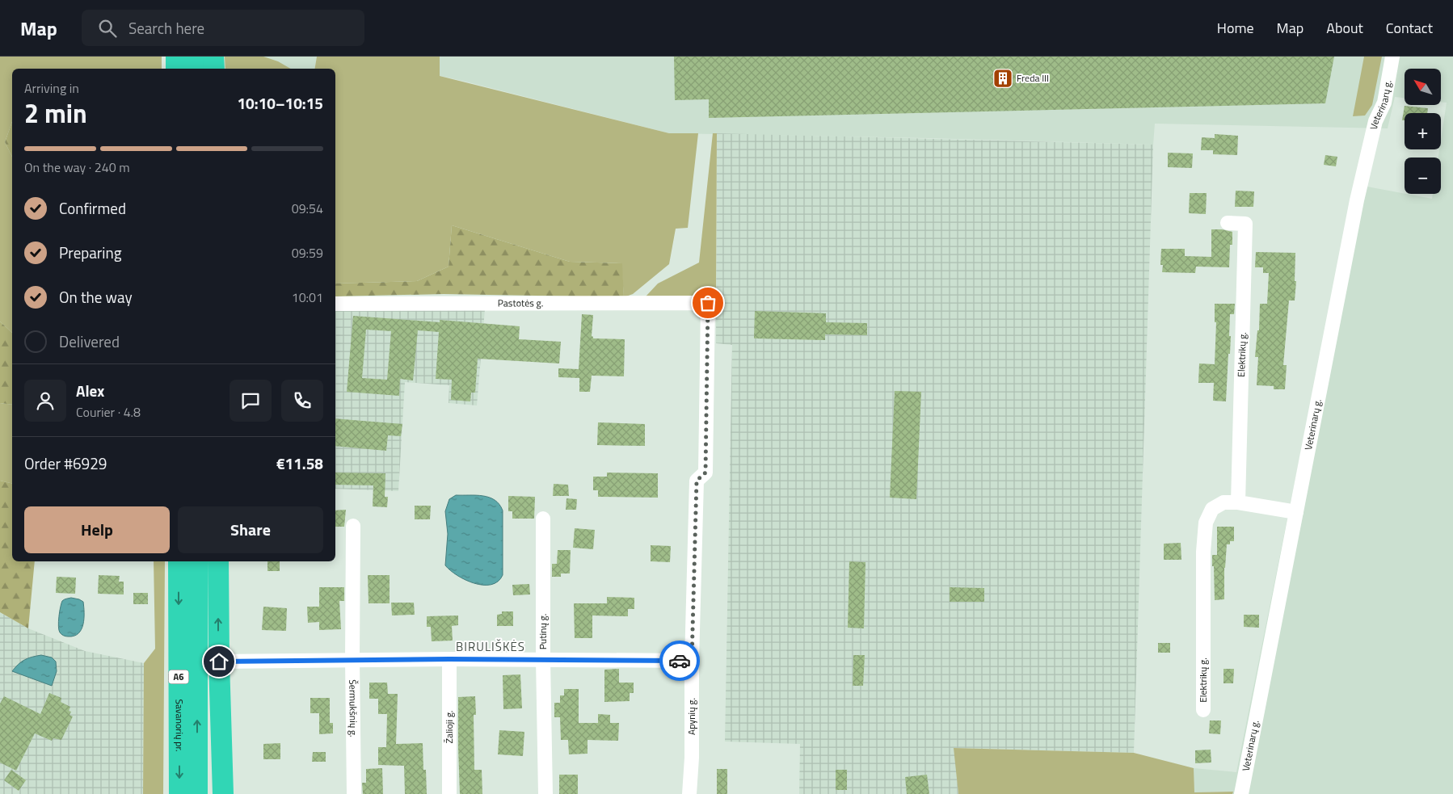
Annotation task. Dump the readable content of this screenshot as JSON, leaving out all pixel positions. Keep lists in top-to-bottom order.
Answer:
{
  "streets": {
    "highway": ["A6", "Savanorių pr."],
    "street": [
      "Veterinarų g.",
      "Pastotės g.",
      "Elektrikų g.",
      "Putinų g.",
      "Šermukšnių g.",
      "Apynių g.",
      "Žalioji g."
    ]
  },
  "crossings": [
    ["Veterinarų g.", "Elektrikų g."],
    ["Pastotės g.", "Apynių g."]
  ],
  "districts": ["BIRULIŠKĖS"],
  "places": {
    "building": ["Freda III"]
  },
  "north": "top left",
  "page": {
    "header": "Map",
    "search": "Search here",
    "nav": [
      "Home",
      "Map",
      "About",
      "Contact"
    ],
    "map_buttons": ["+", "−"],
    "heading": ["2 min", "Arriving in", "10:10–10:15"],
    "panel": [
      "Alex",
      "Courier · 4.8",
      "Order #6929",
      "€11.58"
    ],
    "bar": "On the way · 240 m",
    "list": [
      ["Confirmed", "09:54"],
      ["Preparing", "09:59"],
      ["On the way", "10:01"],
      "Delivered"
    ],
    "buttons": ["Help", "Share"]
  }
}
